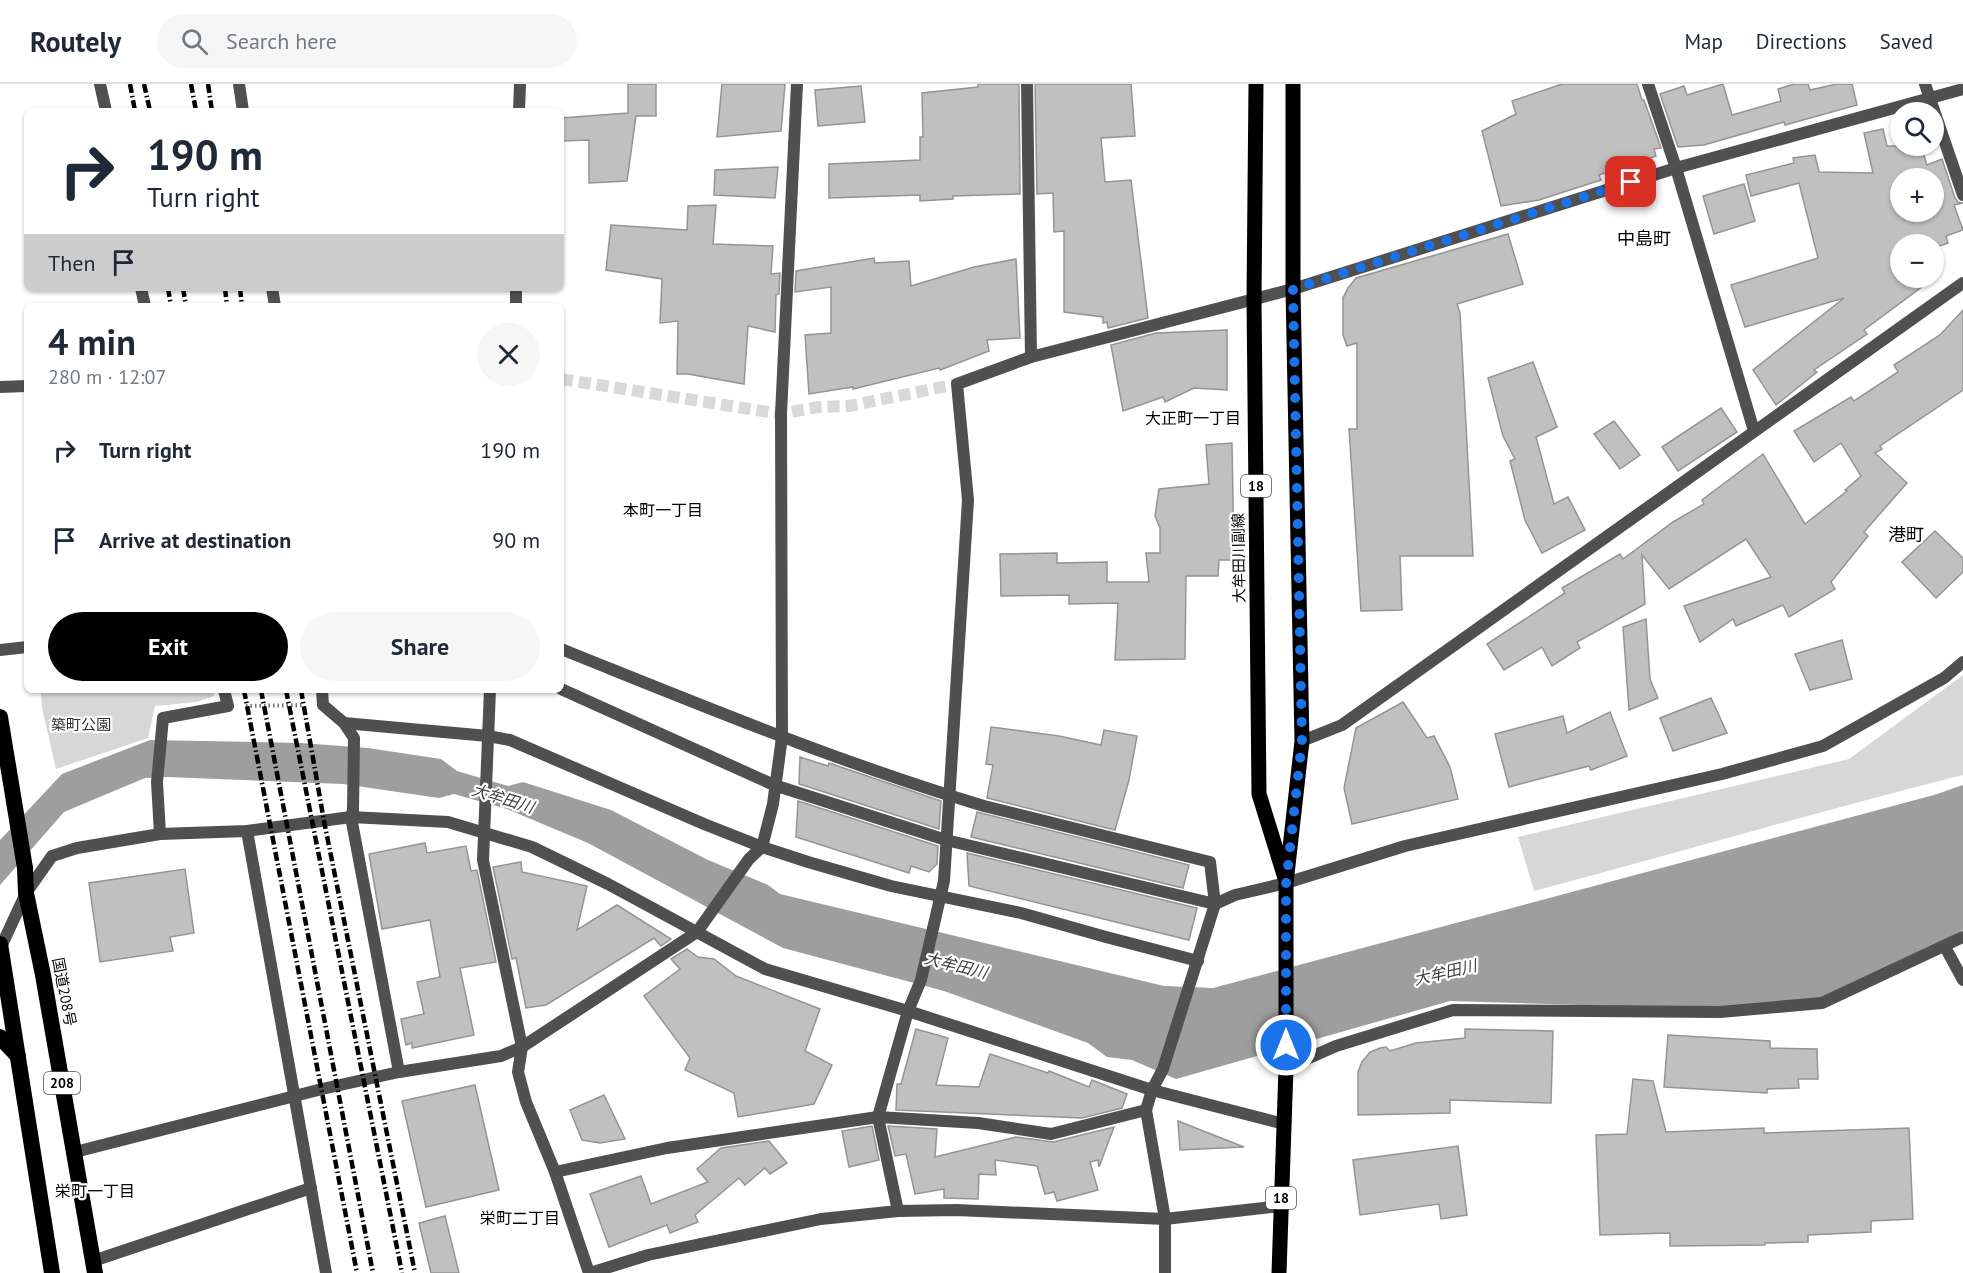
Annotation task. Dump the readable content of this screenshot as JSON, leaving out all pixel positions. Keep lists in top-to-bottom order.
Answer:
{
  "streets": {
    "highway": ["国道208号", "208"],
    "main road": ["18", "大牟田川副線"]
  },
  "districts": [
    "中島町",
    "大正町一丁目",
    "本町一丁目",
    "港町",
    "栄町一丁目",
    "栄町二丁目"
  ],
  "water": ["大牟田川"],
  "parks": ["築町公園"],
  "page": {
    "header": "Routely",
    "search": "Search here",
    "nav": ["Map", "Directions", "Saved"],
    "map_buttons": ["+", "−"],
    "turn": ["190 m", "Turn right"],
    "then": "Then",
    "heading": ["4 min", "280 m · 12:07"],
    "list": [
      {
        "name": "Turn right",
        "value": "190 m"
      },
      {
        "name": "Arrive at destination",
        "value": "90 m"
      }
    ],
    "buttons": ["Exit", "Share"]
  }
}
